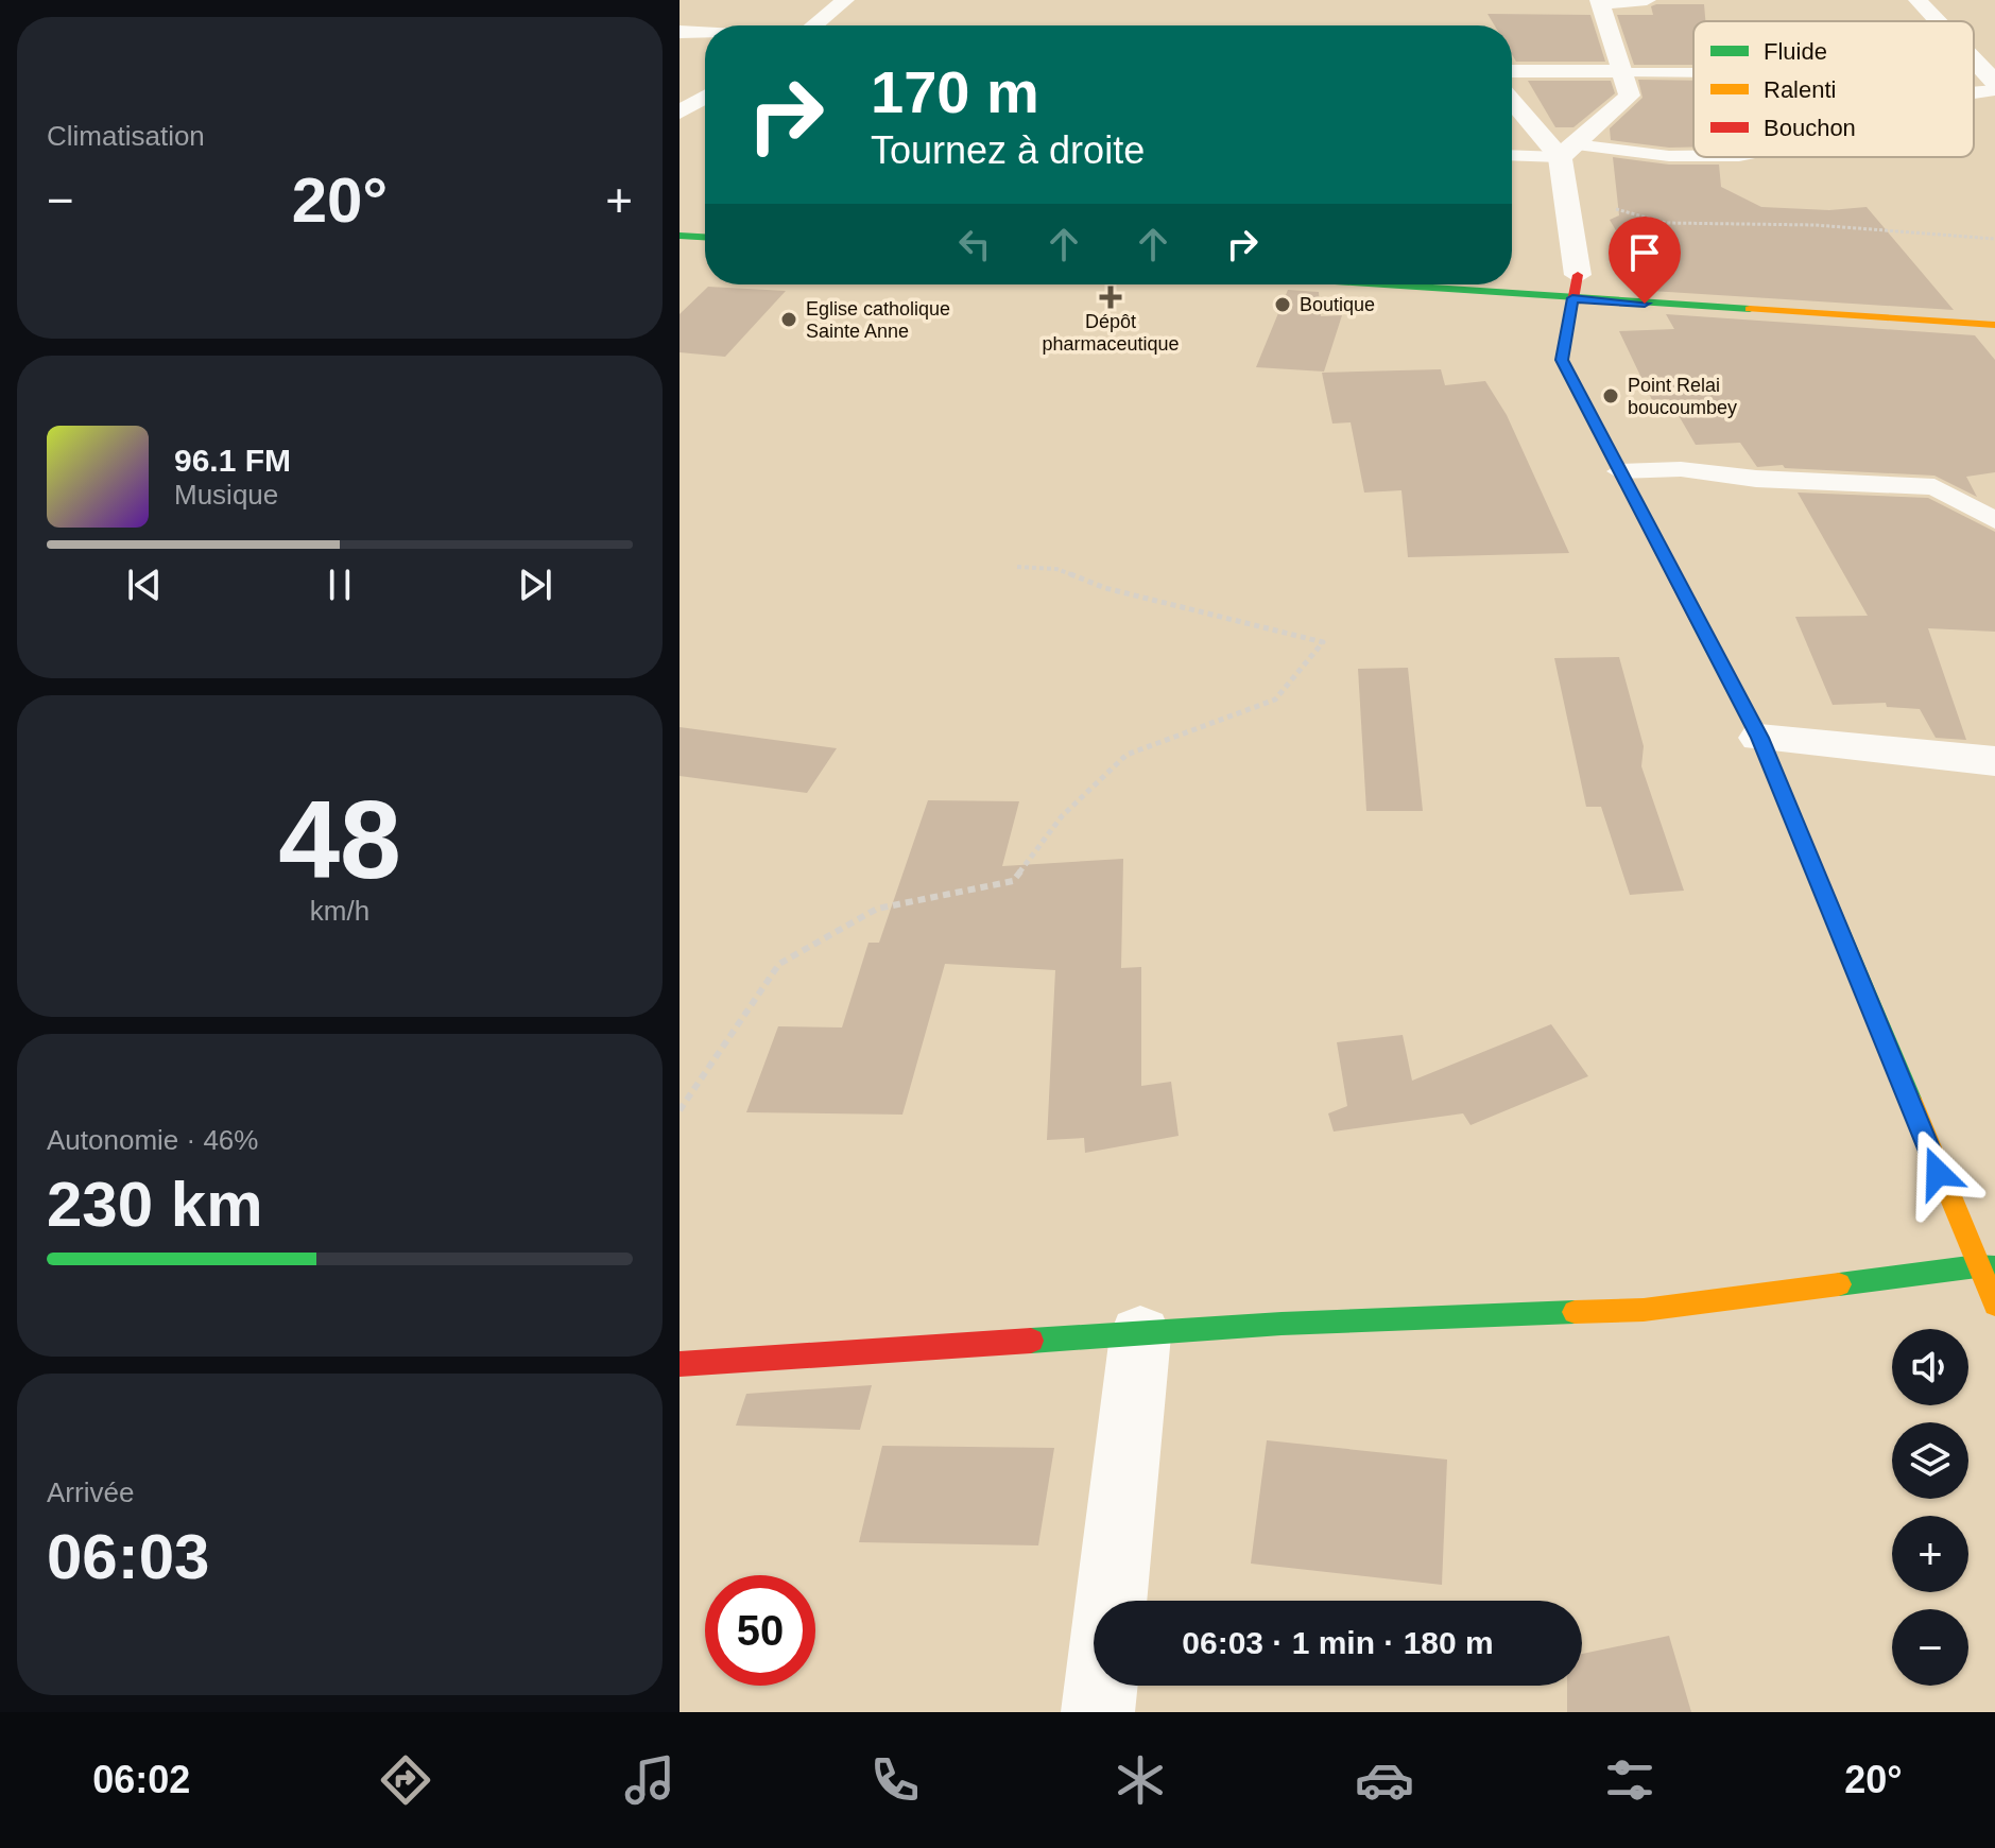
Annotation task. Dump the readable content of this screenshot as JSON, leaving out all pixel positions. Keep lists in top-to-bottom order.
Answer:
{
  "places": {
    "health": ["Dépôt pharmaceutique"],
    "other": ["Boutique", "Eglise catholique Sainte Anne", "Point Relai boucoumbey"]
  },
  "legend": ["Fluide", "Ralenti", "Bouchon"],
  "page": {
    "tile": [
      "Climatisation",
      ["48", "km/h"],
      ["Autonomie · 46%", "230 km"],
      ["Arrivée", "06:03"]
    ],
    "turn": ["170 m", "Tournez à droite"],
    "heat": ["−", "20°", "+"],
    "song": ["96.1 FM", "Musique"],
    "map_buttons": ["+", "−"],
    "limit": "50",
    "trip": "06:03 · 1 min · 180 m",
    "tabs": ["06:02", "20°"]
  }
}
